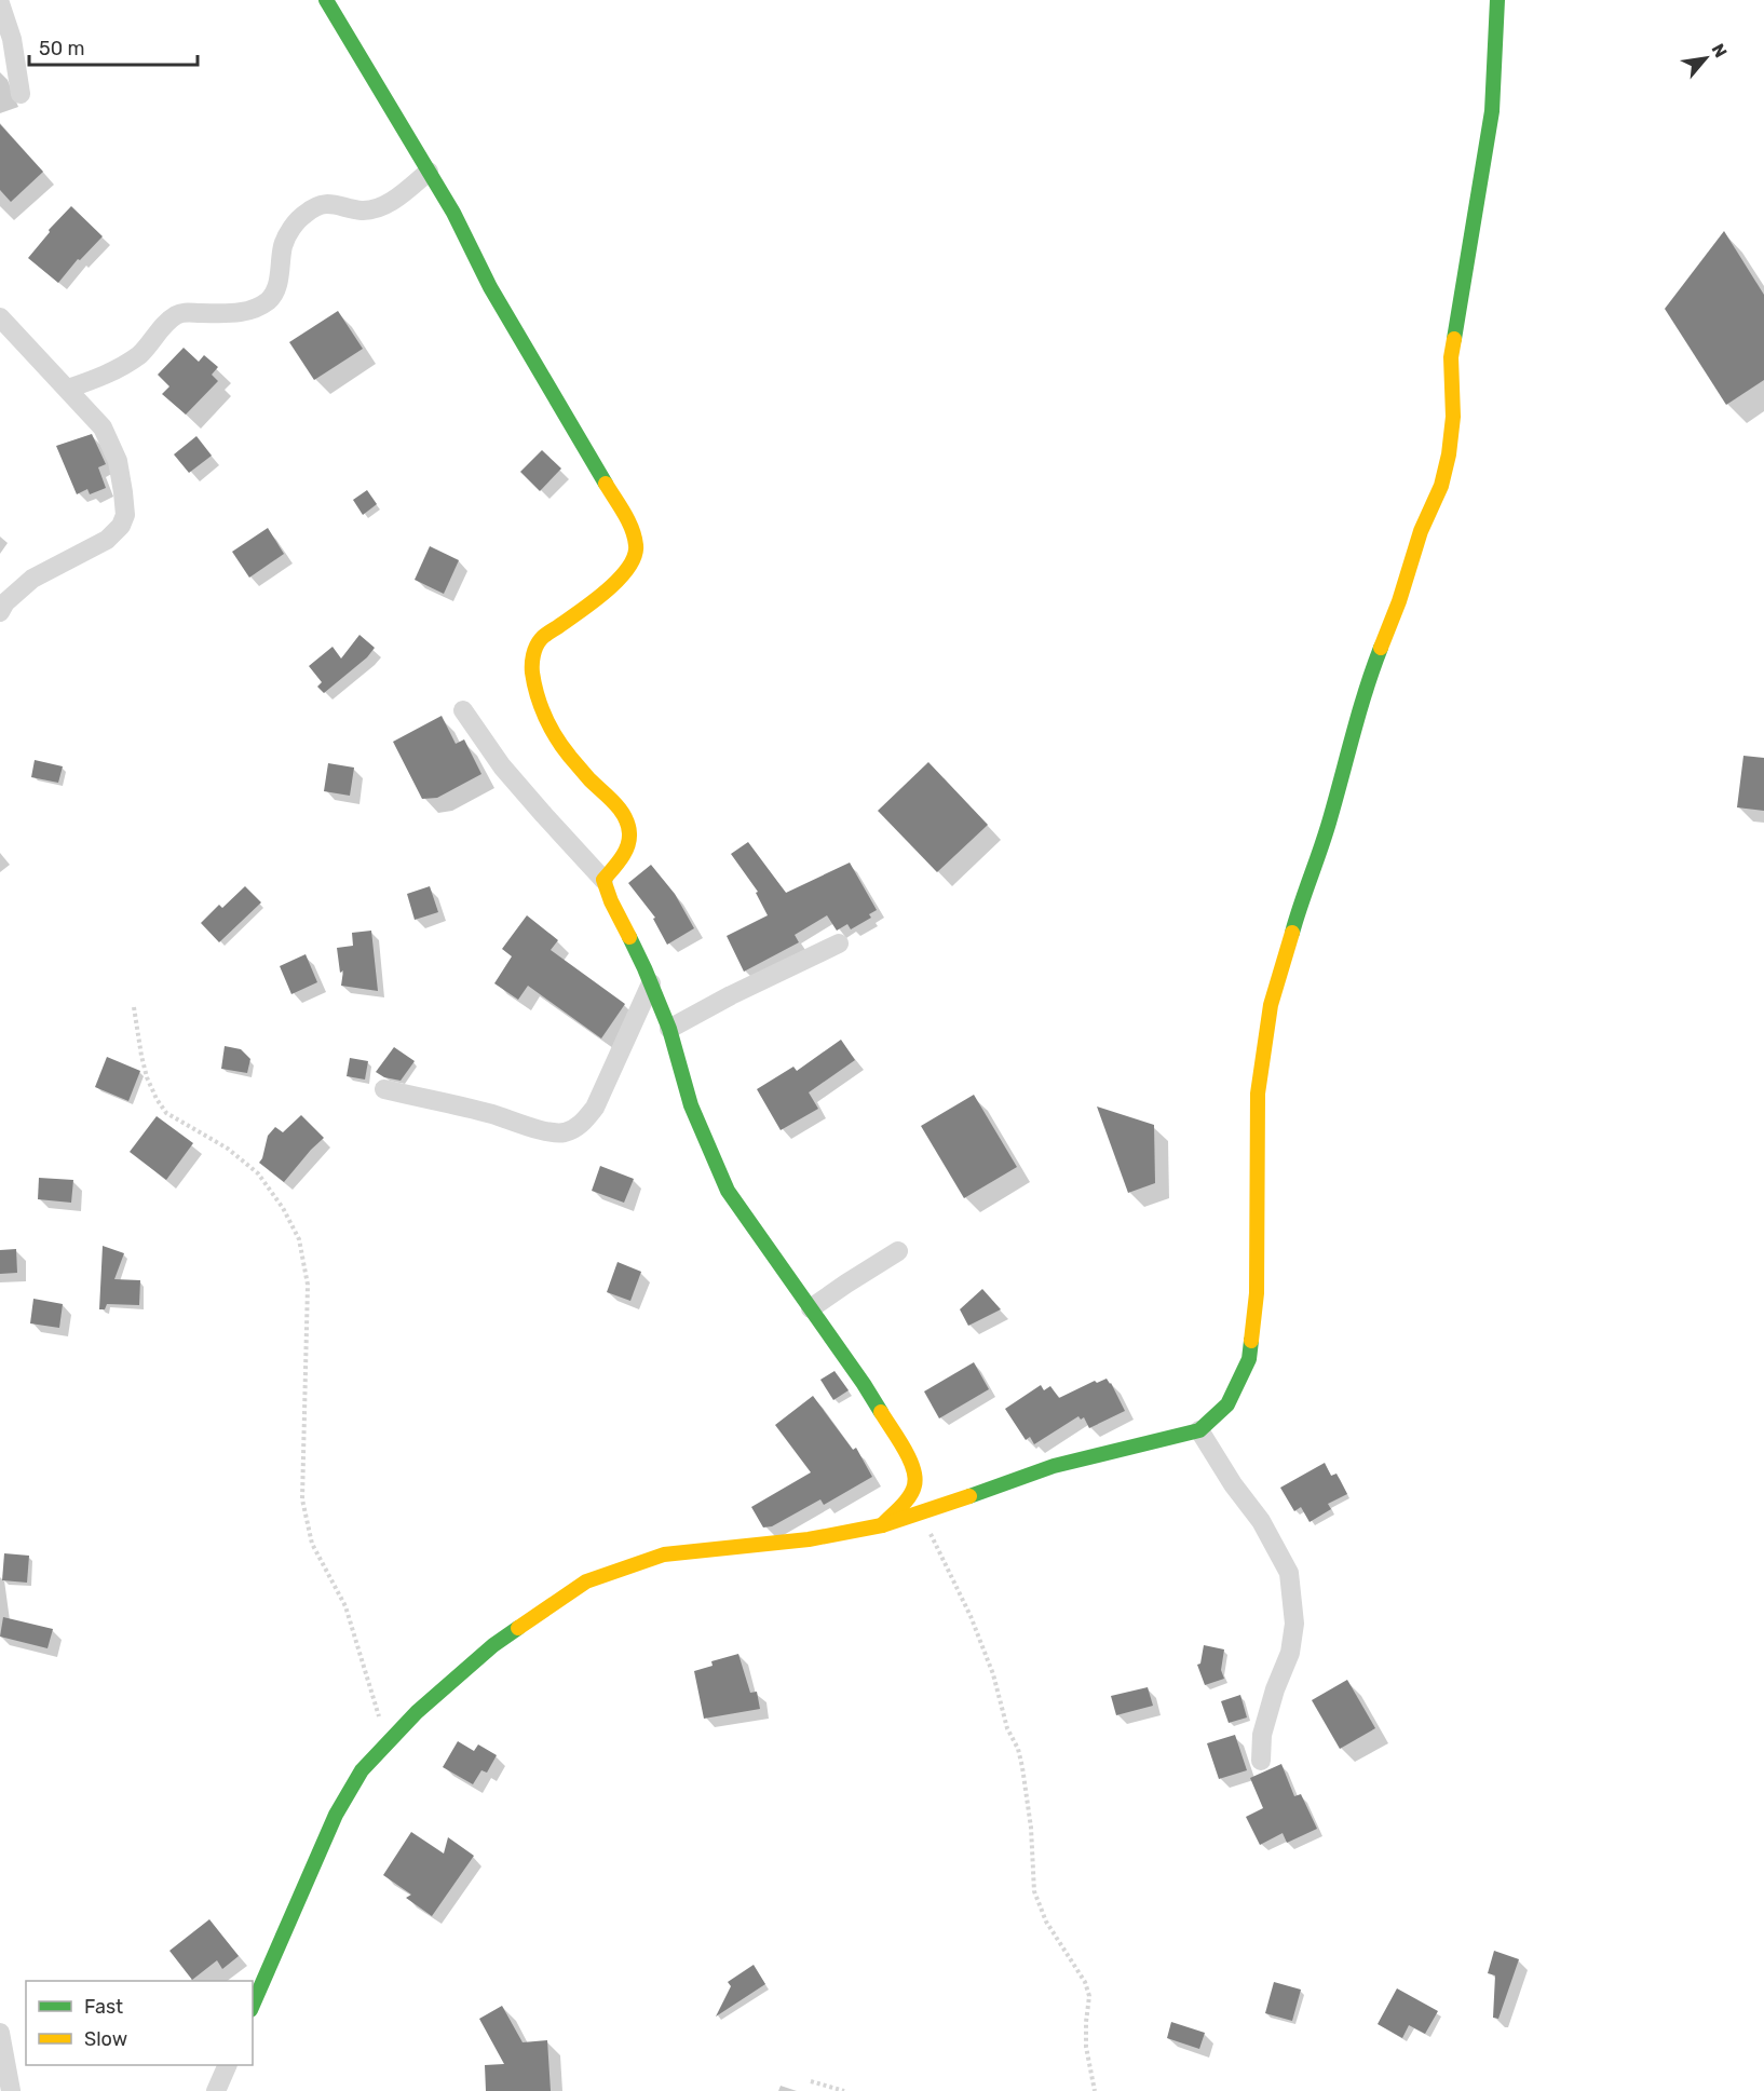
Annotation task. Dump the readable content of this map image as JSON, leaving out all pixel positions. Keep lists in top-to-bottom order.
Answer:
{
  "legend": ["Fast", "Slow"],
  "scale_bar": "50 m",
  "north": "top right"
}
